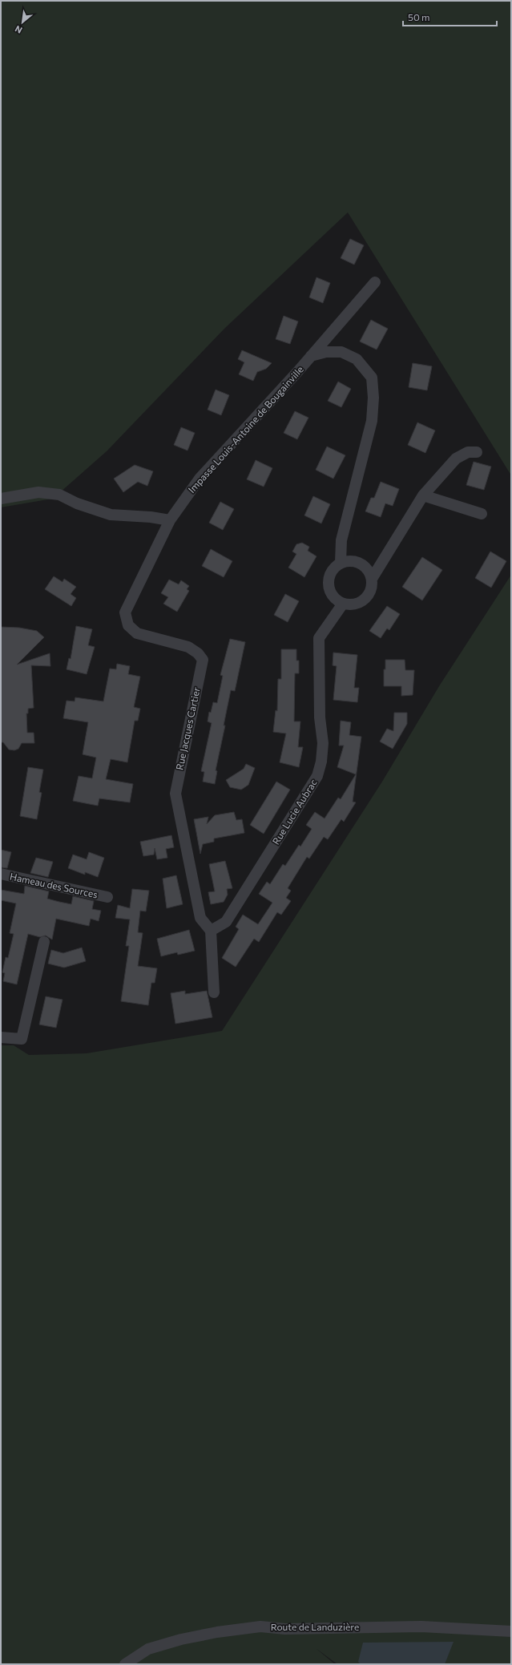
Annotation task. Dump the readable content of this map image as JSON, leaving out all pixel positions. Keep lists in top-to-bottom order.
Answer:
{
  "streets": {
    "street": [
      "Impasse Louis-Antoine de Bougainville",
      "Rue Jacques Cartier",
      "Rue Lucie Aubrac",
      "Hameau des Sources",
      "Route de Landuzière"
    ]
  },
  "crossings": [
    ["Impasse Louis-Antoine de Bougainville", "Rue Jacques Cartier"],
    ["Rue Jacques Cartier", "Rue Lucie Aubrac"]
  ],
  "scale_bar": "50 m",
  "north": "bottom left"
}
